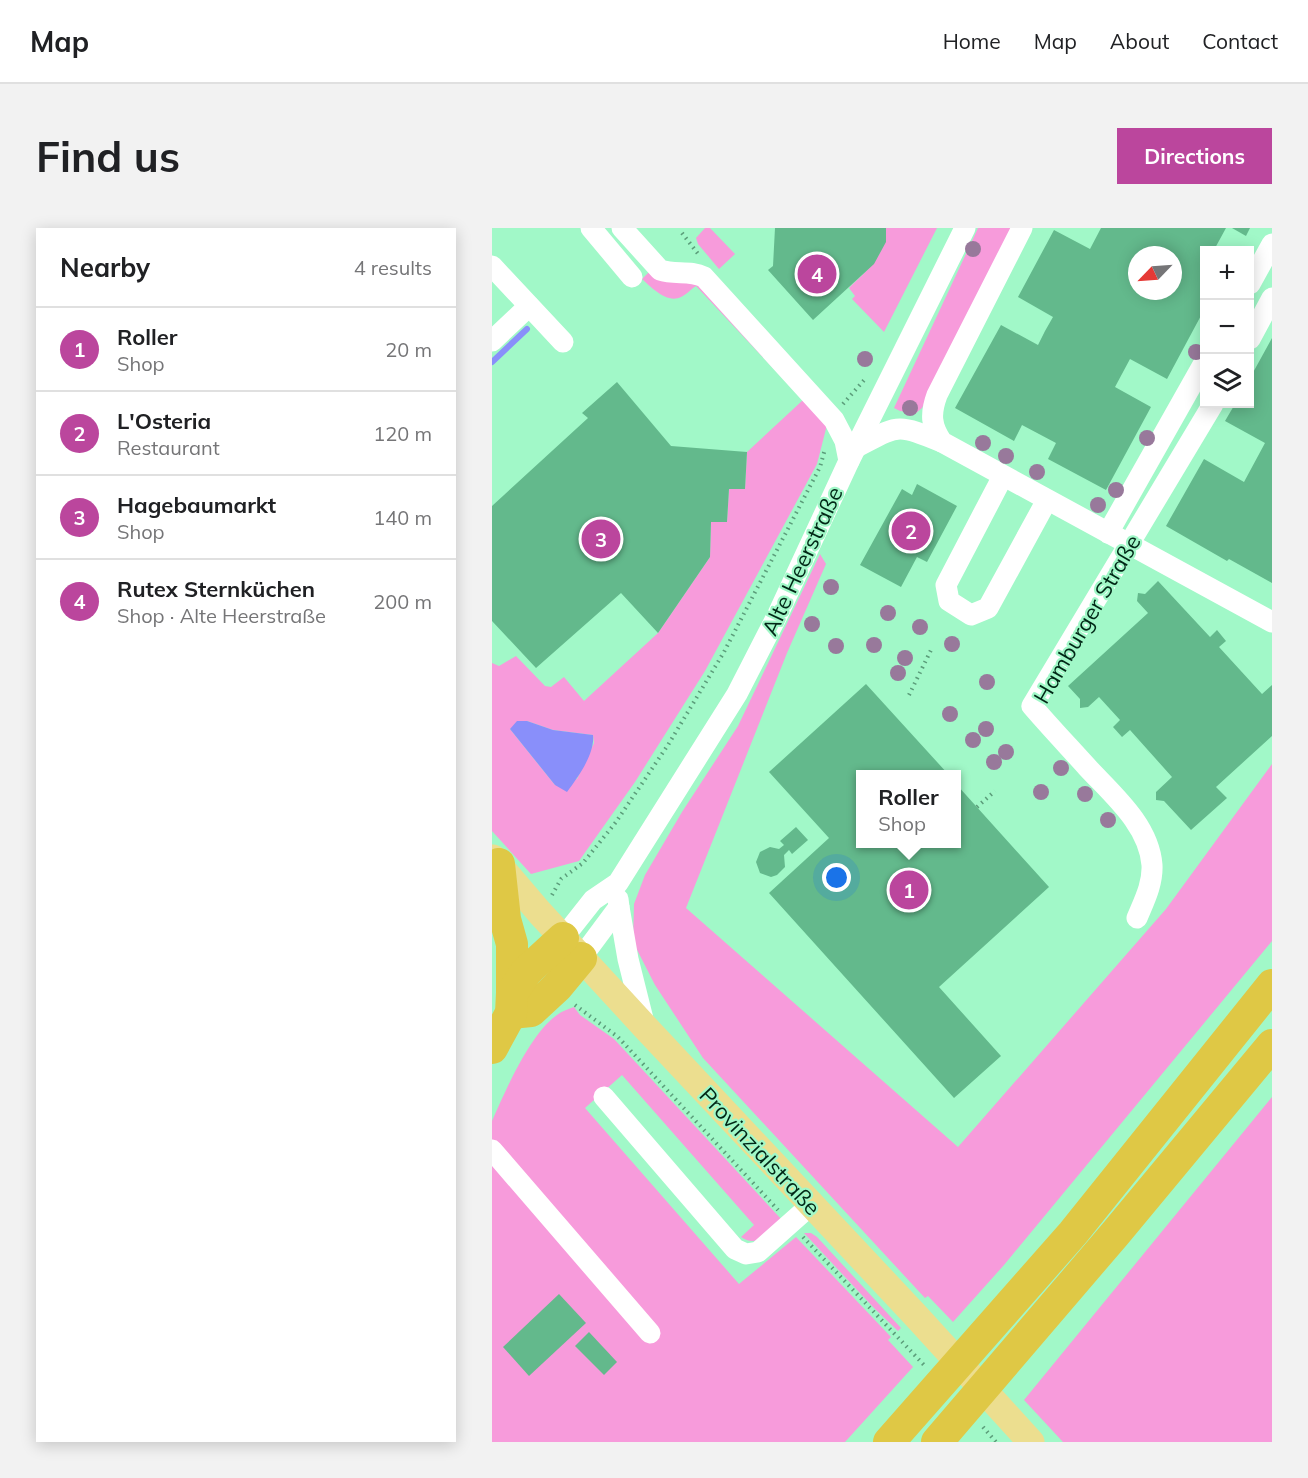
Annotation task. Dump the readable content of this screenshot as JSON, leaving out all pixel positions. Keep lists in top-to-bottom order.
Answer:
{
  "streets": {
    "main road": ["Provinzialstraße"],
    "street": ["Alte Heerstraße", "Hamburger Straße"]
  },
  "crossings": [
    ["Alte Heerstraße", "Provinzialstraße"]
  ],
  "north": "bottom left",
  "page": {
    "header": "Map",
    "nav": [
      "Home",
      "Map",
      "About",
      "Contact"
    ],
    "buttons": "Directions",
    "title": "Find us",
    "heading": ["Nearby", "4 results"],
    "map_buttons": ["+", "−"],
    "pins": [
      "4",
      "2",
      "3",
      "1"
    ],
    "list": [
      {
        "mark": "1",
        "name": "Roller",
        "note": "Shop",
        "value": "20 m"
      },
      {
        "mark": "2",
        "name": "L'Osteria",
        "note": "Restaurant",
        "value": "120 m"
      },
      {
        "mark": "3",
        "name": "Hagebaumarkt",
        "note": "Shop",
        "value": "140 m"
      },
      {
        "mark": "4",
        "name": "Rutex Sternküchen",
        "note": "Shop · Alte Heerstraße",
        "value": "200 m"
      }
    ],
    "popup": ["Roller", "Shop"]
  }
}
